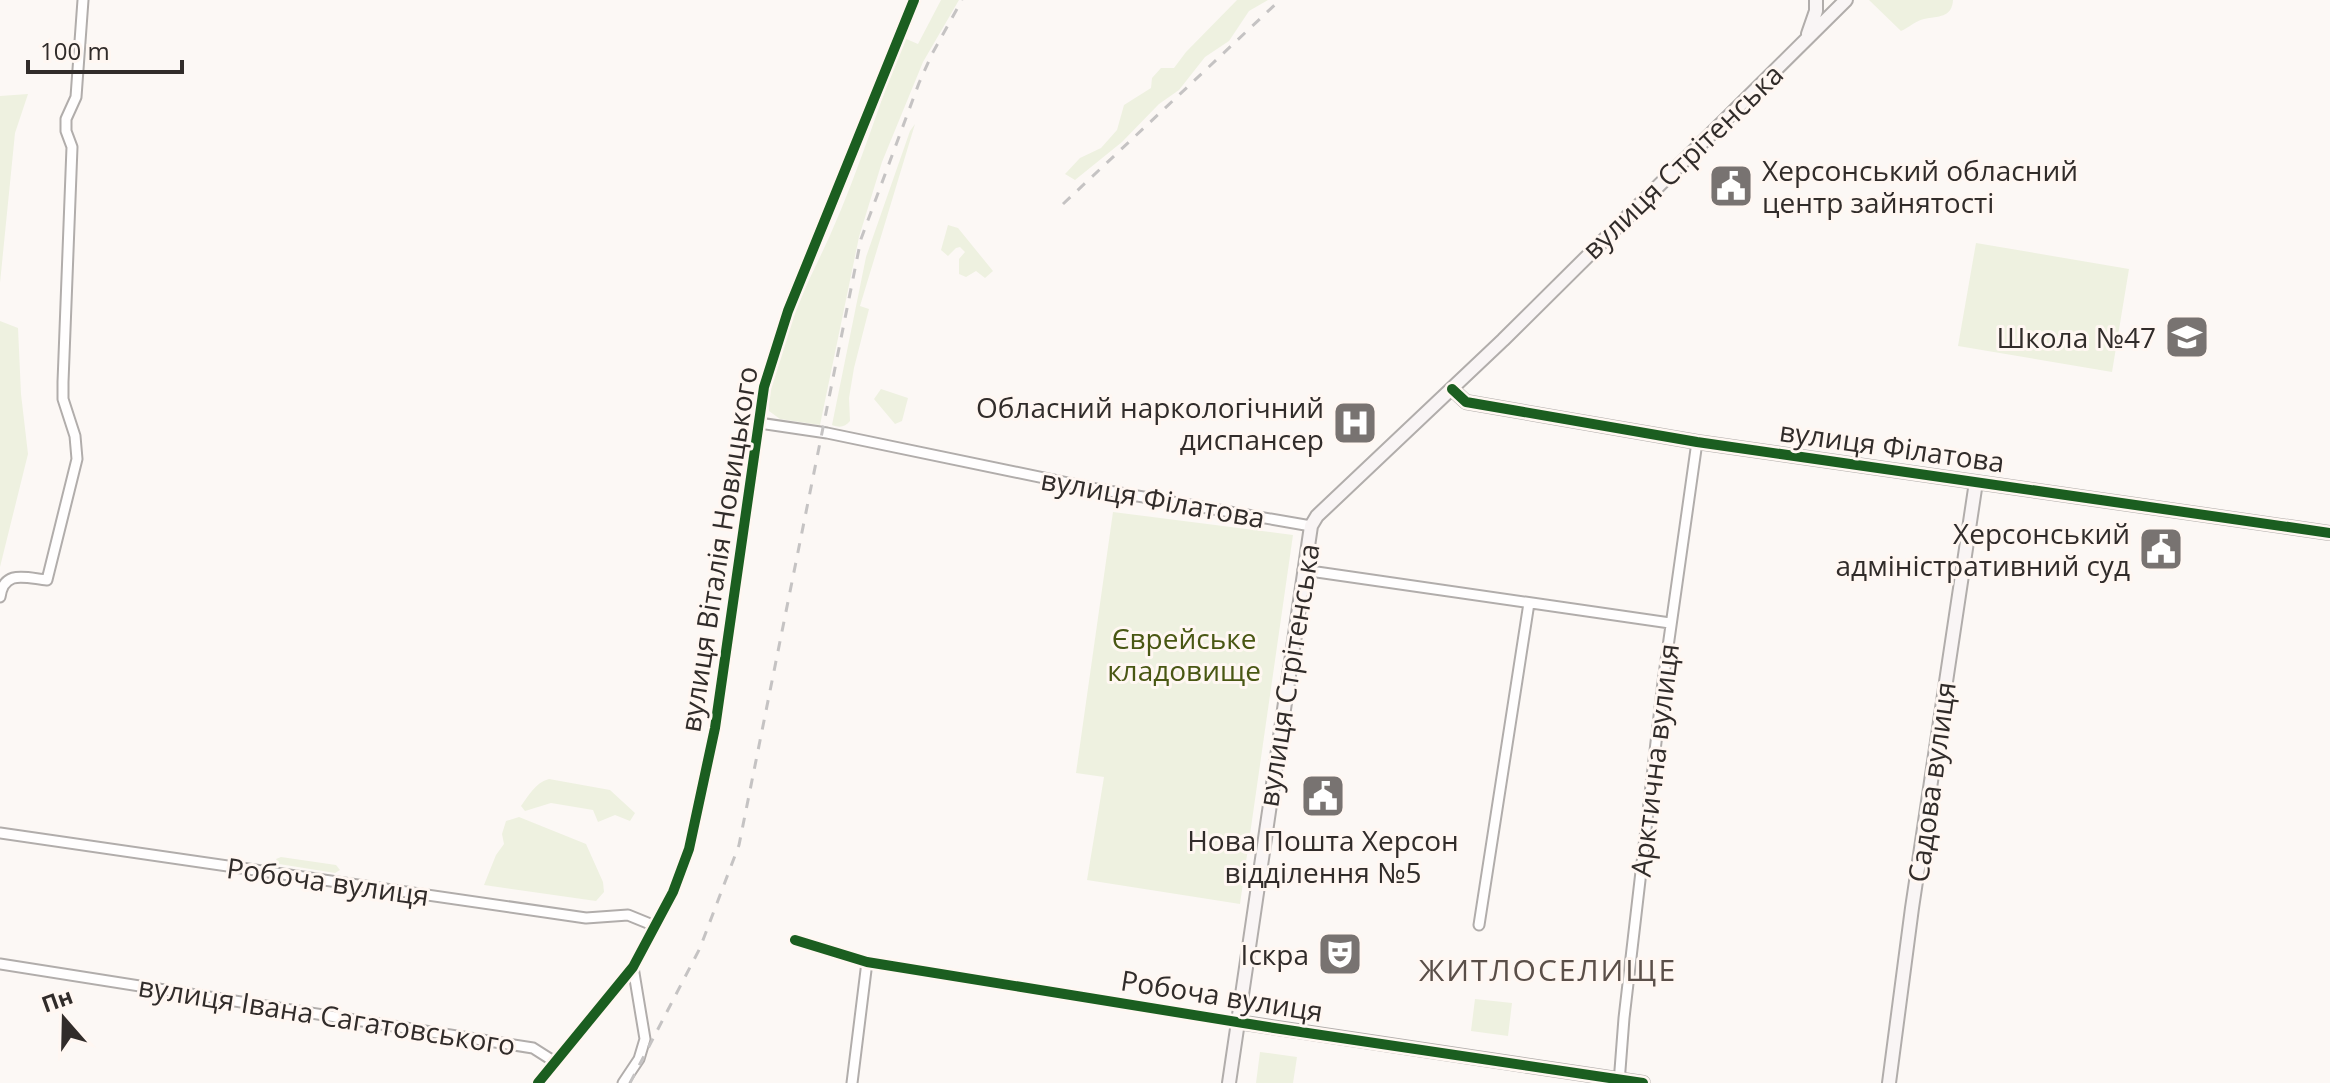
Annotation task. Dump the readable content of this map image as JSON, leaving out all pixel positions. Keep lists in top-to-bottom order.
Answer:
{
  "streets": {
    "street": [
      "вулиця Стрітенська",
      "вулиця Філатова",
      "вулиця Віталія Новицького",
      "Арктична вулиця",
      "Садова вулиця",
      "Робоча вулиця",
      "вулиця Івана Сагатовського"
    ]
  },
  "crossings": [
    ["вулиця Стрітенська", "вулиця Філатова"],
    ["вулиця Стрітенська", "Робоча вулиця"],
    ["вулиця Філатова", "вулиця Віталія Новицького"],
    ["вулиця Філатова", "Арктична вулиця"],
    ["вулиця Філатова", "Садова вулиця"],
    ["вулиця Віталія Новицького", "Робоча вулиця"],
    ["вулиця Віталія Новицького", "вулиця Івана Сагатовського"],
    ["Арктична вулиця", "Робоча вулиця"]
  ],
  "districts": ["ЖИТЛОСЕЛИЩЕ"],
  "parks": ["Єврейське кладовище"],
  "places": {
    "public building": ["Херсонський обласний центр зайнятості", "Херсонський адміністративний суд", "Нова Пошта Херсон відділення №5"],
    "school or university": ["Школа №47"],
    "hospital": ["Обласний наркологічний диспансер"],
    "theatre": ["Іскра"]
  },
  "scale_bar": "100 m",
  "north": "top"
}
